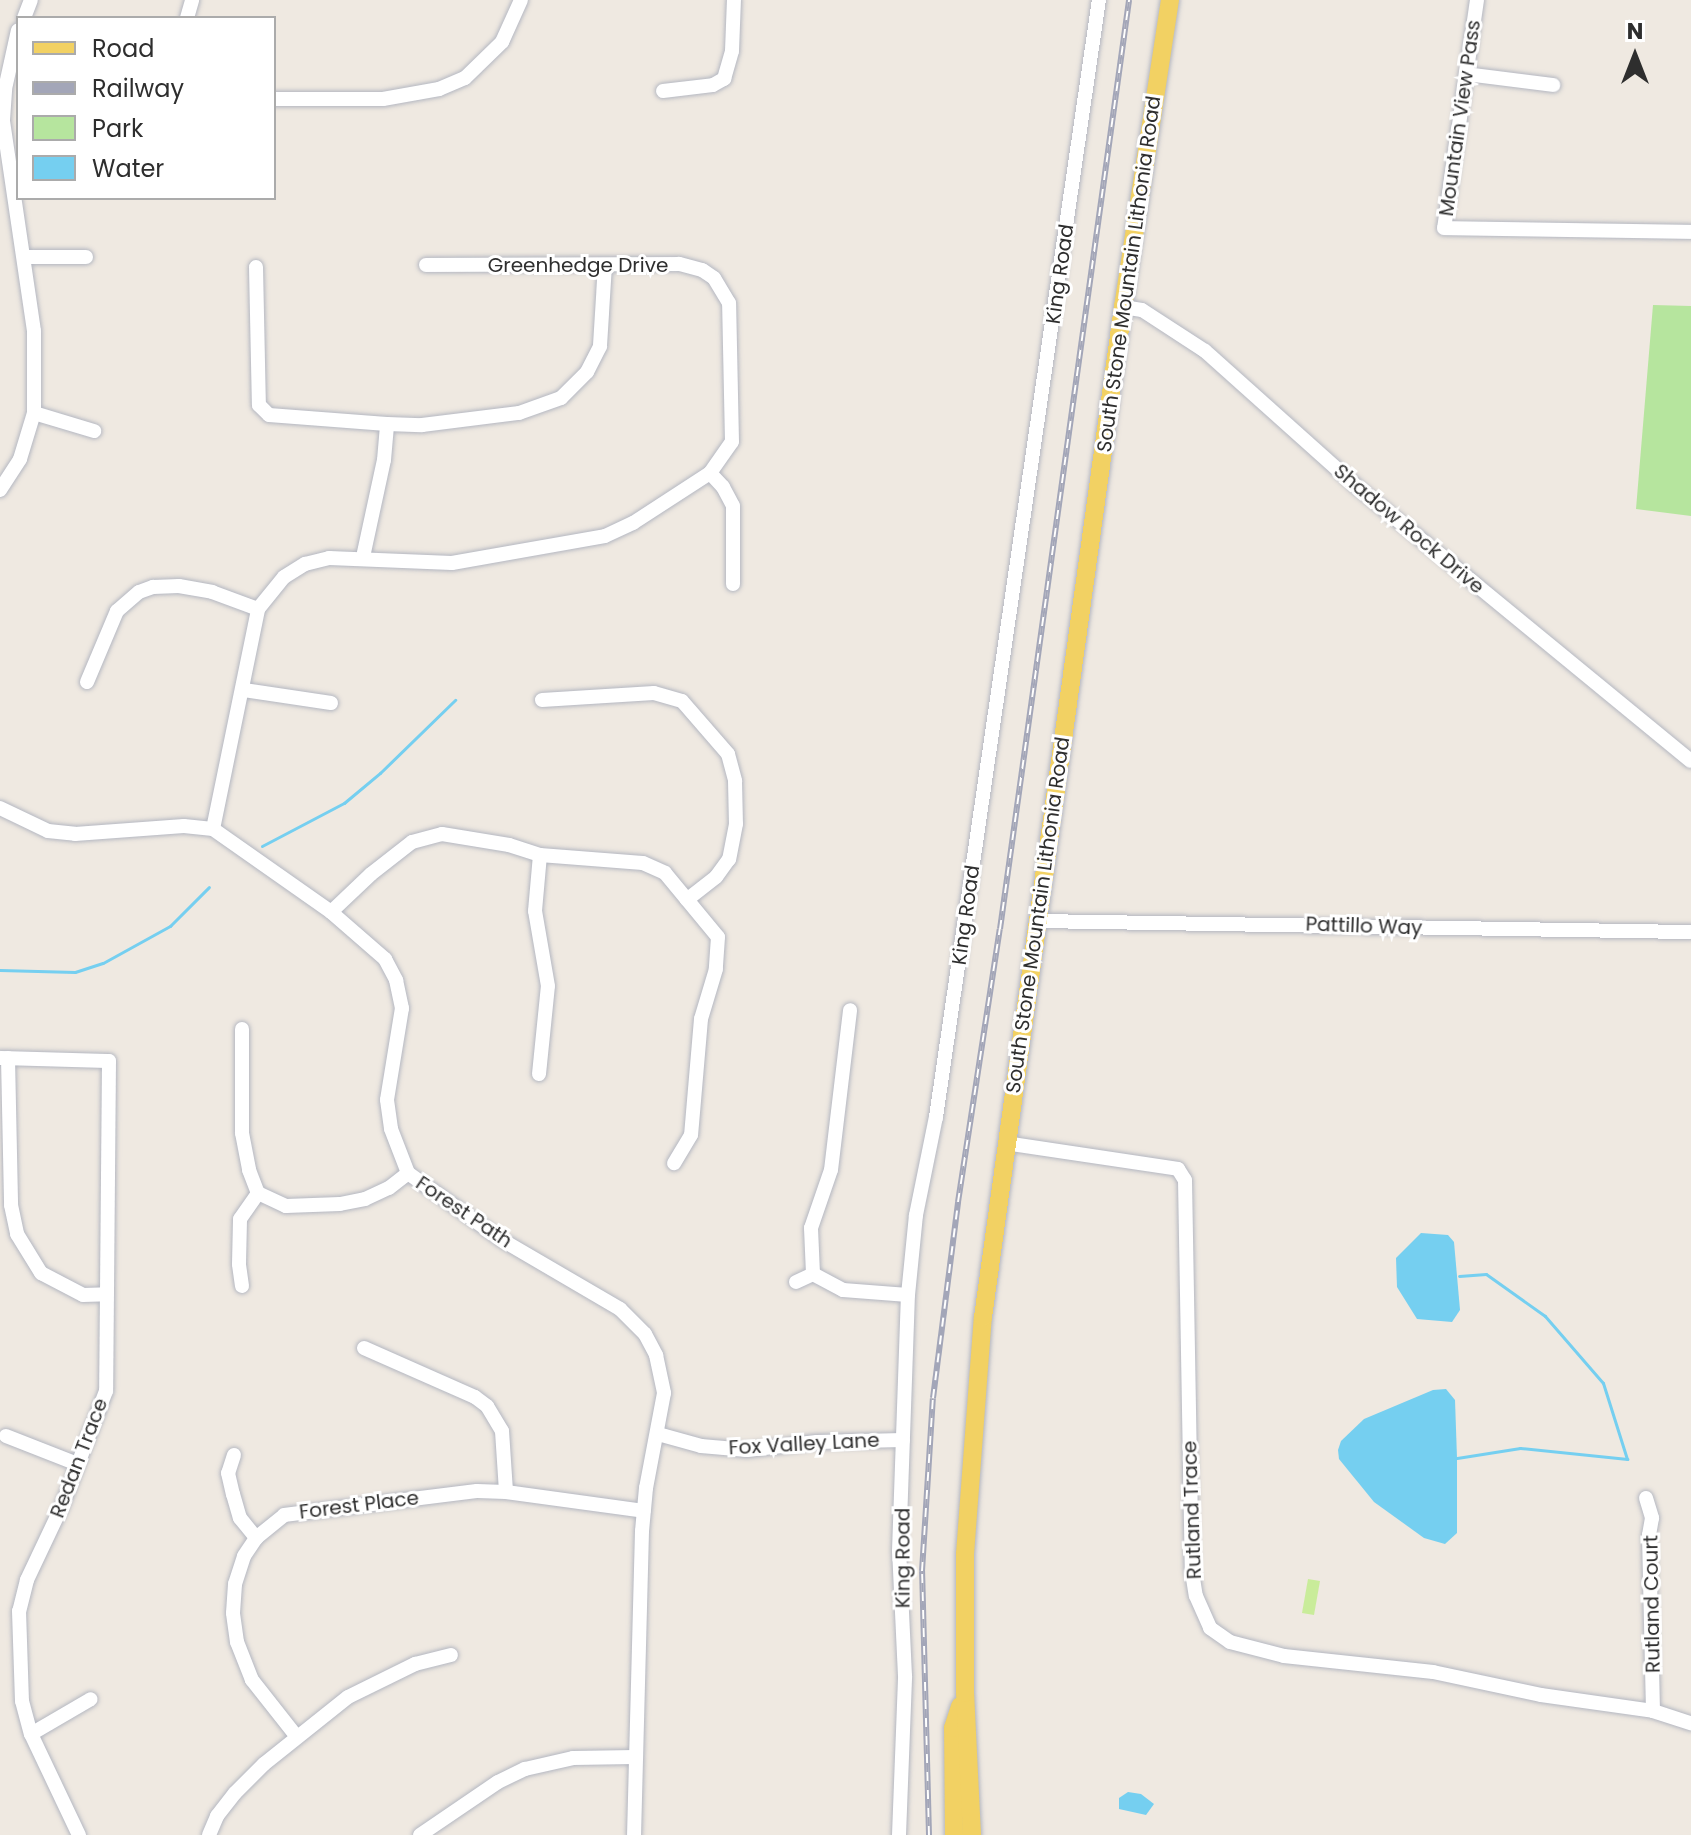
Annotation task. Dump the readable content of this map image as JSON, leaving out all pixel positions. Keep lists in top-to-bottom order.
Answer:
{
  "streets": {
    "main road": ["South Stone Mountain Lithonia Road"],
    "street": [
      "Mountain View Pass",
      "Greenhedge Drive",
      "King Road",
      "Shadow Rock Drive",
      "Pattillo Way",
      "Forest Path",
      "Fox Valley Lane",
      "Redan Trace",
      "Forest Place",
      "Rutland Trace",
      "Rutland Court"
    ]
  },
  "crossings": [
    ["Greenhedge Drive", "Forest Path"],
    ["King Road", "Fox Valley Lane"],
    ["South Stone Mountain Lithonia Road", "Shadow Rock Drive"],
    ["South Stone Mountain Lithonia Road", "Pattillo Way"],
    ["South Stone Mountain Lithonia Road", "Rutland Trace"],
    ["Forest Path", "Fox Valley Lane"],
    ["Forest Path", "Forest Place"],
    ["Rutland Trace", "Rutland Court"]
  ],
  "legend": [
    "Road",
    "Railway",
    "Park",
    "Water"
  ],
  "north": "top"
}
